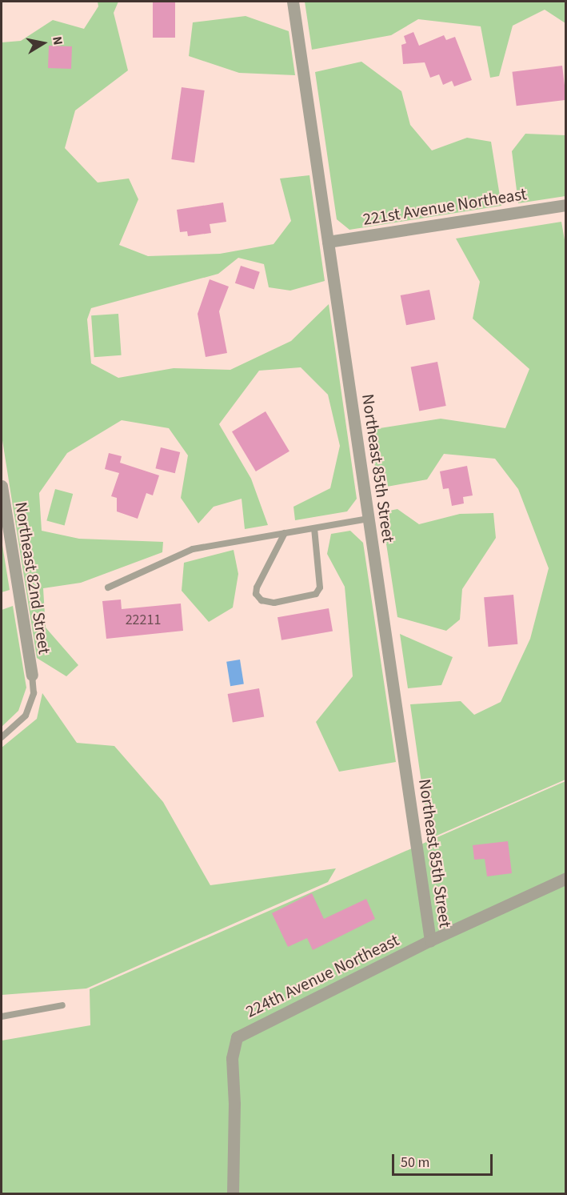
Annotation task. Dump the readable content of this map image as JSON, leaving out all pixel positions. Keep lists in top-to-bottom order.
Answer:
{
  "streets": {
    "street": [
      "221st Avenue Northeast",
      "Northeast 85th Street",
      "Northeast 82nd Street",
      "224th Avenue Northeast"
    ]
  },
  "crossings": [
    ["221st Avenue Northeast", "Northeast 85th Street"],
    ["Northeast 85th Street", "224th Avenue Northeast"]
  ],
  "house_numbers": ["22211"],
  "scale_bar": "50 m",
  "north": "right"
}
